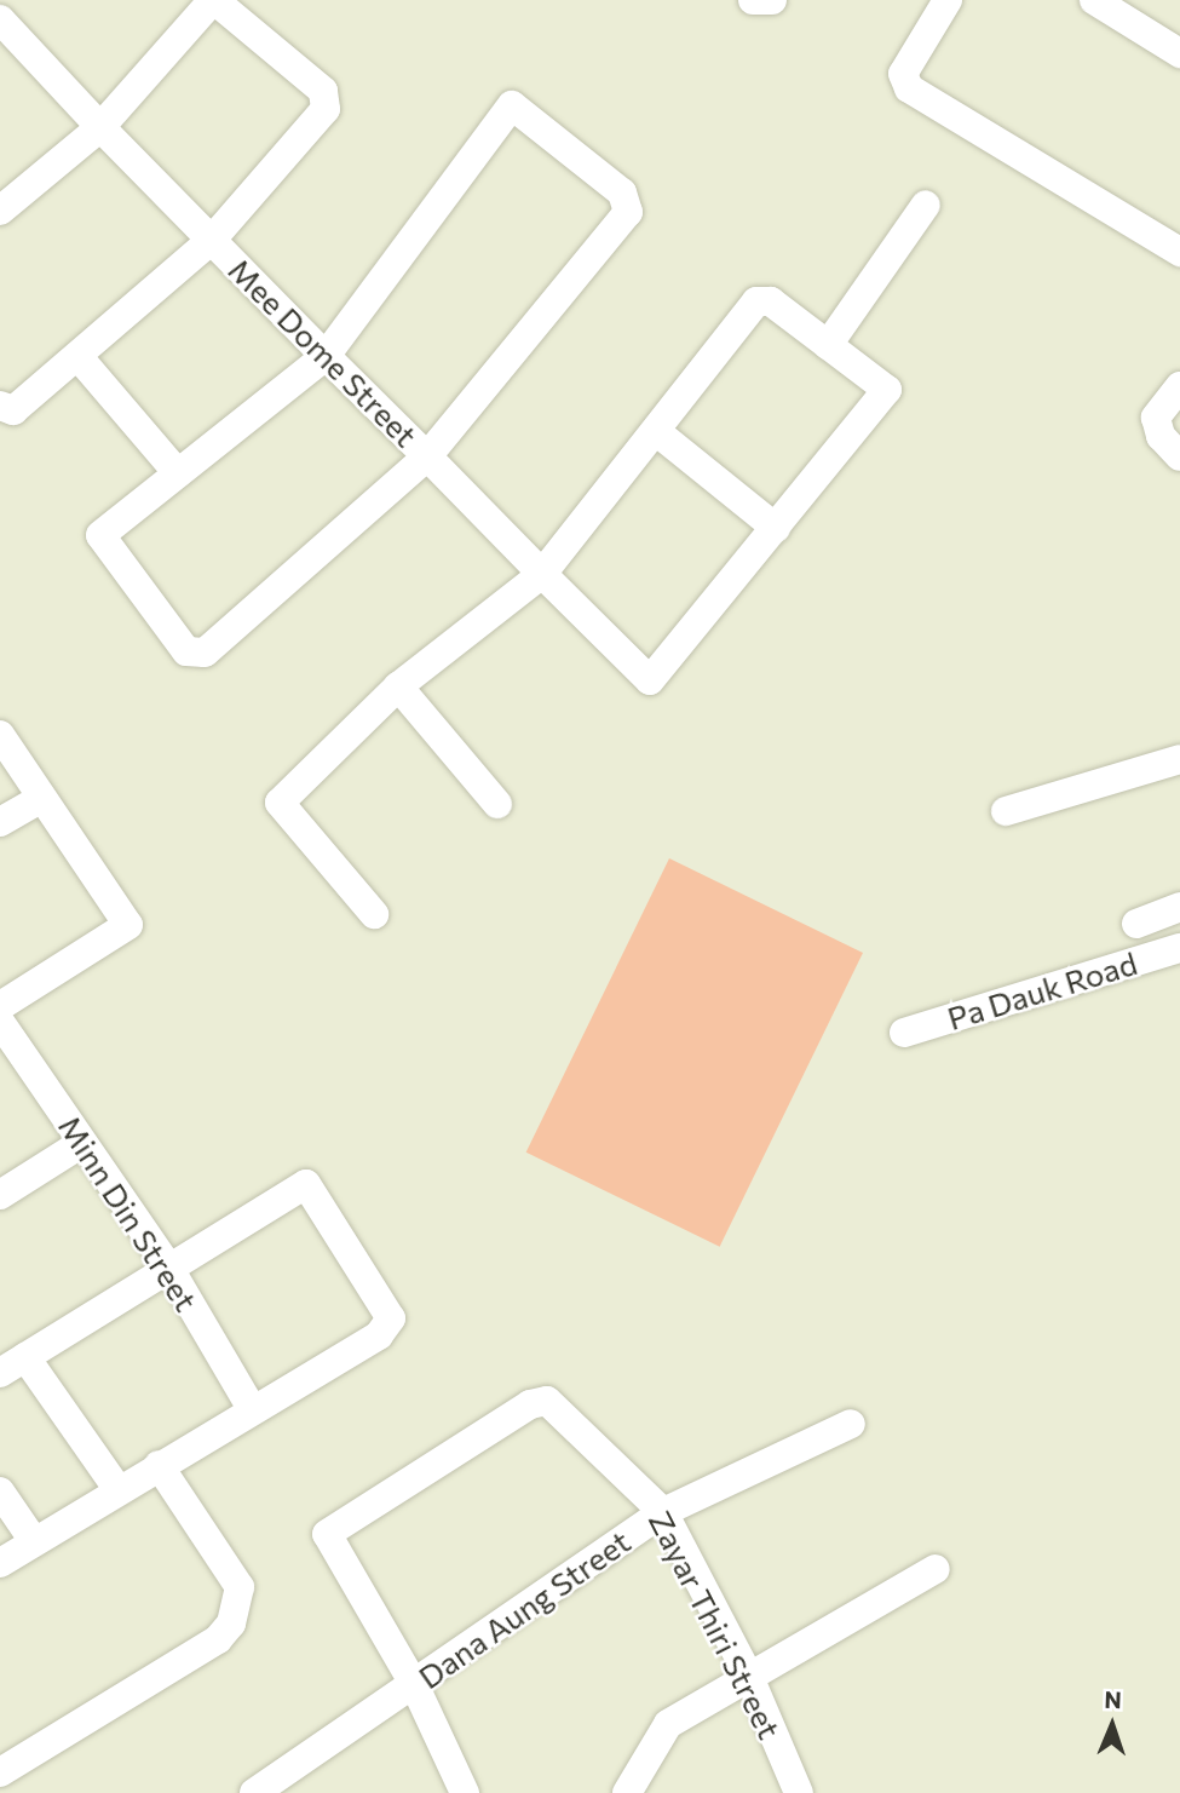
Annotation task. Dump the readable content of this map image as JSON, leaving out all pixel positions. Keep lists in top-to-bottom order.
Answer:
{
  "streets": {
    "street": [
      "Mee Dome Street",
      "Pa Dauk Road",
      "Minn Din Street",
      "Dana Aung Street",
      "Zayar Thiri Street"
    ]
  },
  "crossings": [
    ["Dana Aung Street", "Zayar Thiri Street"]
  ],
  "north": "top"
}
